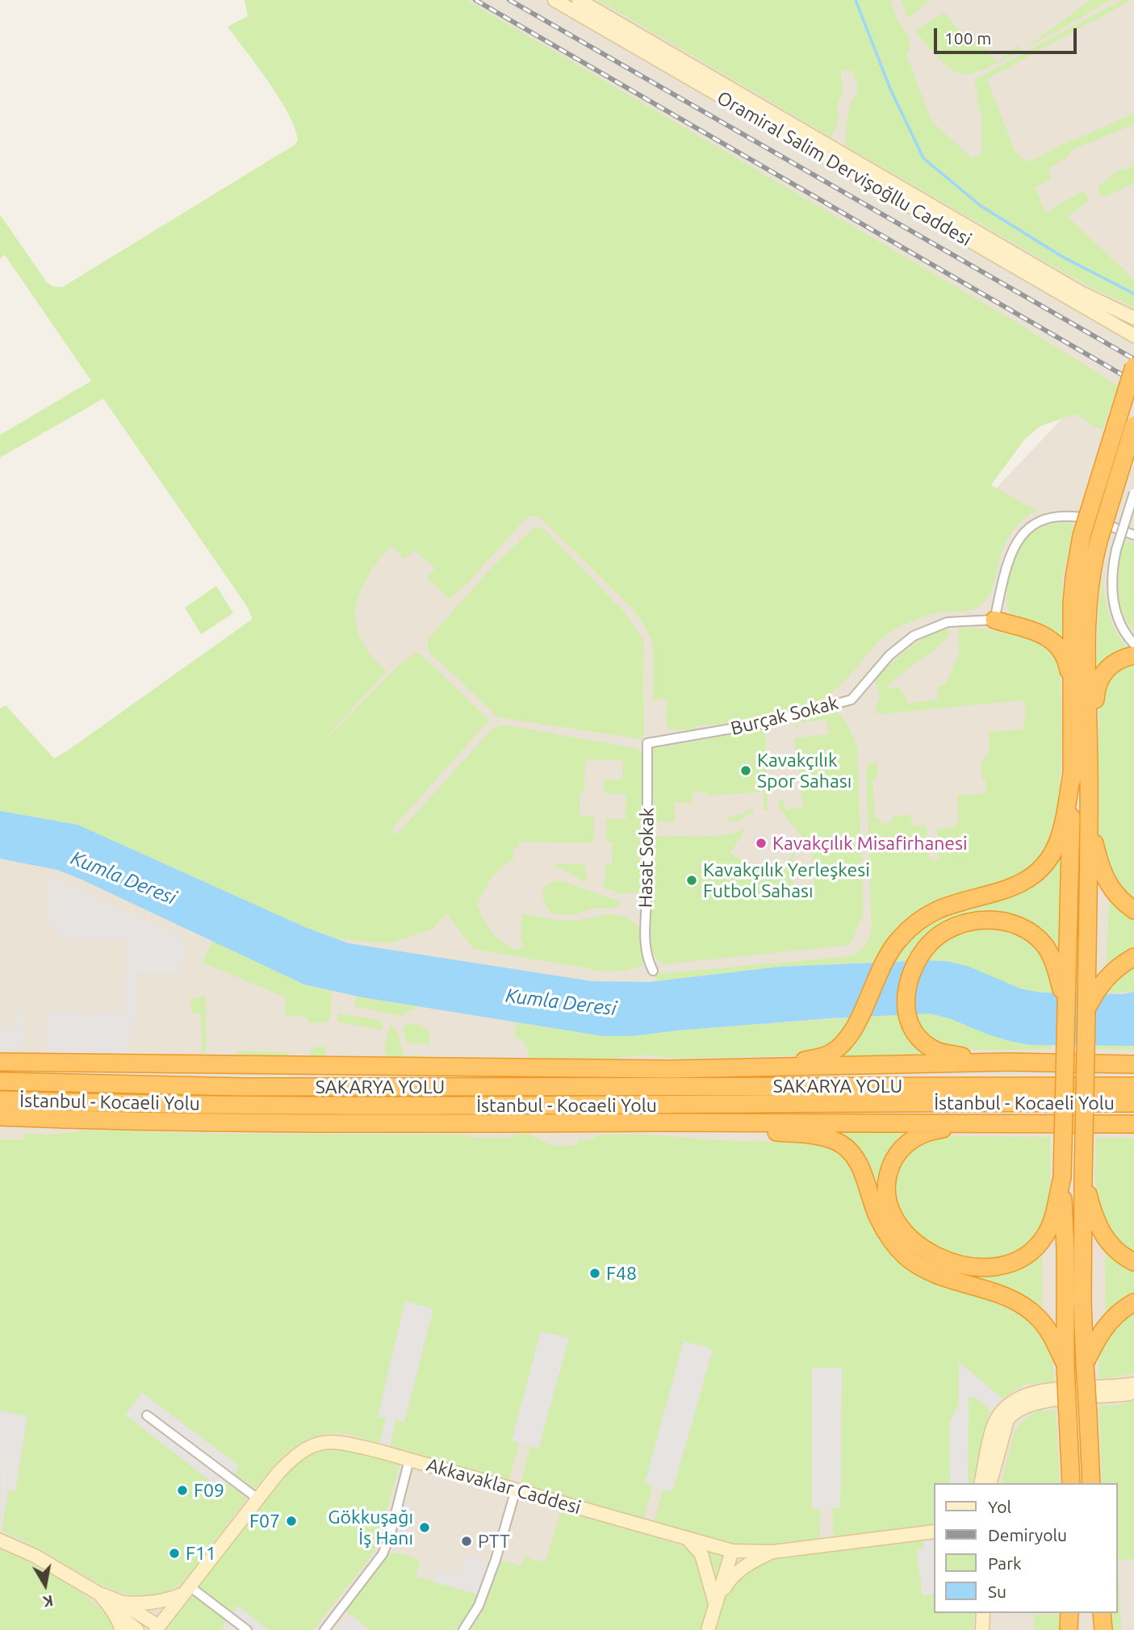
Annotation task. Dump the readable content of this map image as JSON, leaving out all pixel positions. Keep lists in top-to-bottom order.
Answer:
{
  "streets": {
    "highway": ["SAKARYA YOLU", "İstanbul - Kocaeli Yolu"],
    "main road": ["Oramiral Salim Dervişoğllu Caddesi", "Akkavaklar Caddesi"],
    "street": ["Burçak Sokak", "Hasat Sokak"]
  },
  "crossings": [
    ["Burçak Sokak", "Hasat Sokak"]
  ],
  "water": ["Kumla Deresi"],
  "places": [
    "Kavakçılık Spor Sahası",
    "Kavakçılık Misafirhanesi",
    "Kavakçılık Yerleşkesi Futbol Sahası",
    "F48",
    "F09",
    "F07",
    "Gökkuşağı İş Hanı",
    "PTT",
    "F11"
  ],
  "legend": [
    "Yol",
    "Demiryolu",
    "Park",
    "Su"
  ],
  "scale_bar": "100 m",
  "north": "bottom"
}
